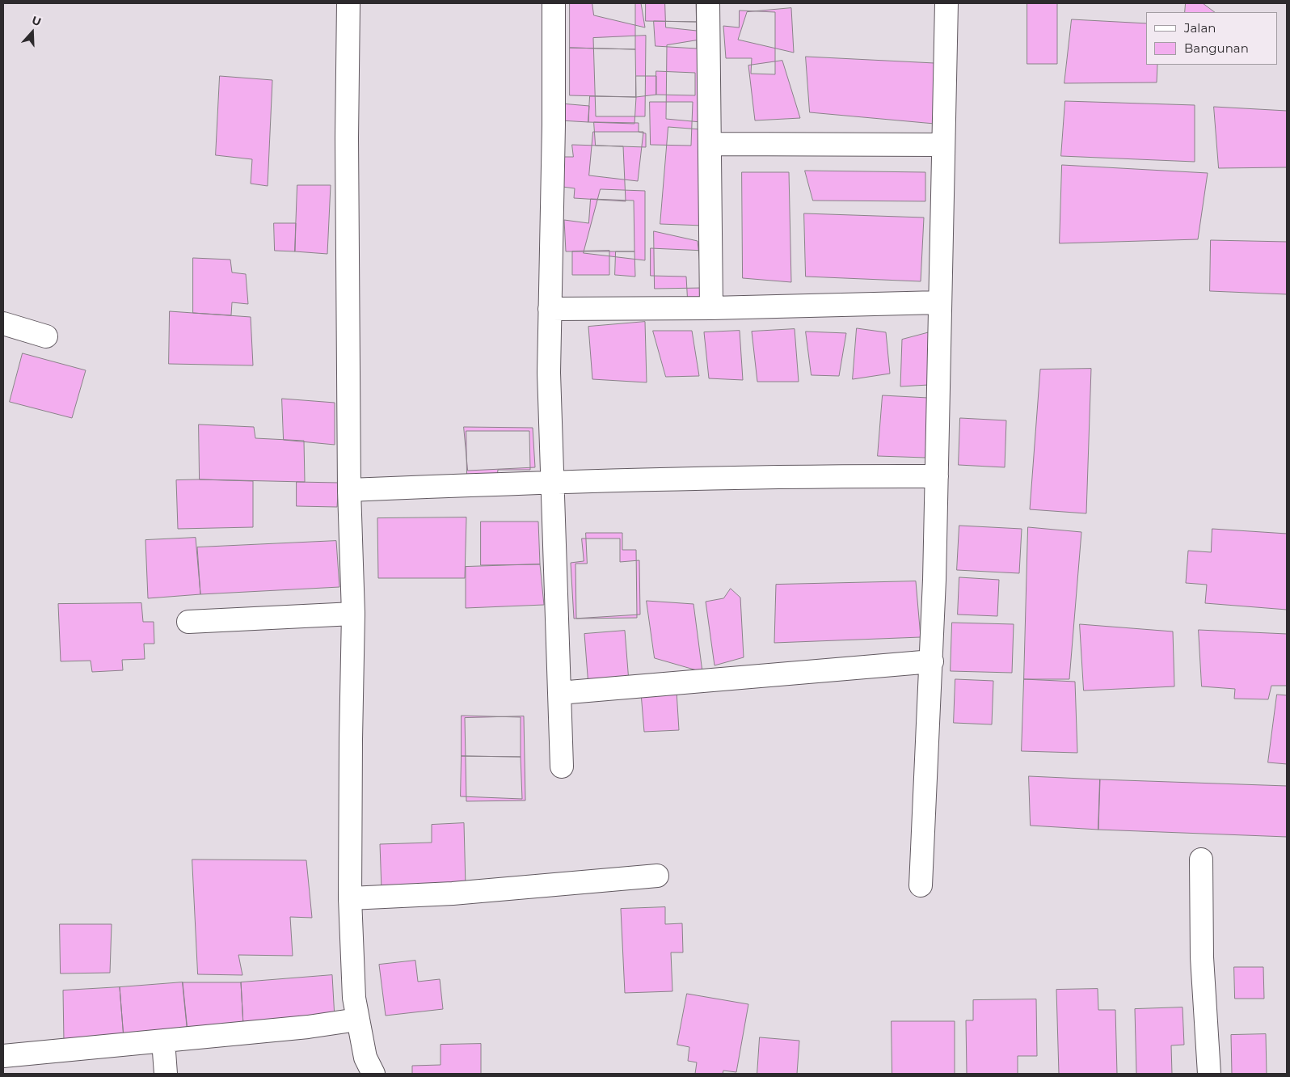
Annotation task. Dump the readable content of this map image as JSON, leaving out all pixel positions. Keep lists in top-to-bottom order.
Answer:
{
  "legend": ["Jalan", "Bangunan"],
  "north": "top"
}
